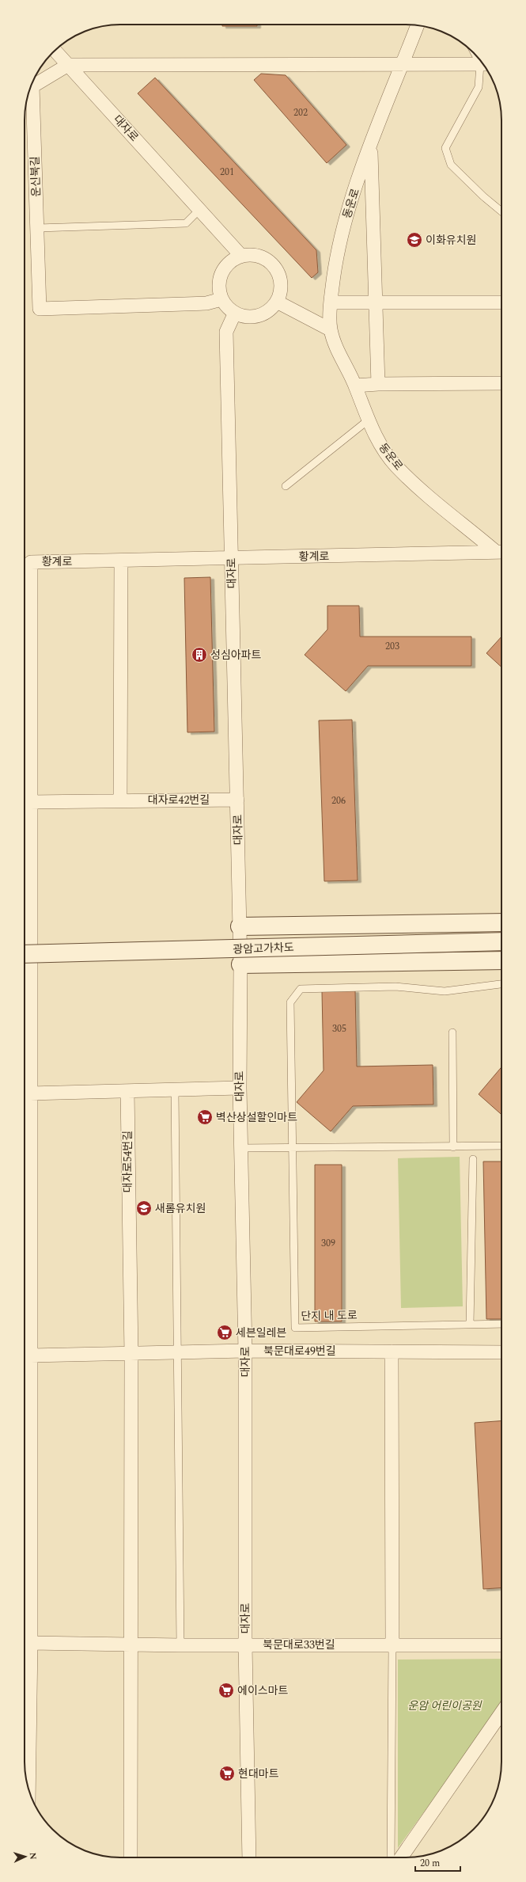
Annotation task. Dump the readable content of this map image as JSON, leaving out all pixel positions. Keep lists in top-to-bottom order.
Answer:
{
  "streets": {
    "street": [
      "대자로",
      "운신북길",
      "동운로",
      "황계로",
      "대자로42번길",
      "광암고가차도",
      "대자로54번길",
      "북문대로49번길",
      "북문대로33번길"
    ],
    "lane": ["단지 내 도로"]
  },
  "crossings": [
    ["대자로", "운신북길"],
    ["대자로", "황계로"],
    ["대자로", "대자로42번길"],
    ["대자로", "북문대로49번길"],
    ["대자로", "북문대로33번길"],
    ["동운로", "황계로"],
    ["황계로", "대자로42번길"],
    ["대자로54번길", "북문대로49번길"]
  ],
  "parks": ["운암 어린이공원"],
  "places": {
    "school or university": ["이화유치원", "새롬유치원"],
    "building": ["성심아파트"],
    "supermarket": [
      "벽산상설할인마트",
      "세븐일레븐",
      "에이스마트",
      "현대마트"
    ]
  },
  "house_numbers": [
    "202",
    "201",
    "203",
    "206",
    "305",
    "309"
  ],
  "scale_bar": "20 m",
  "north": "right"
}
